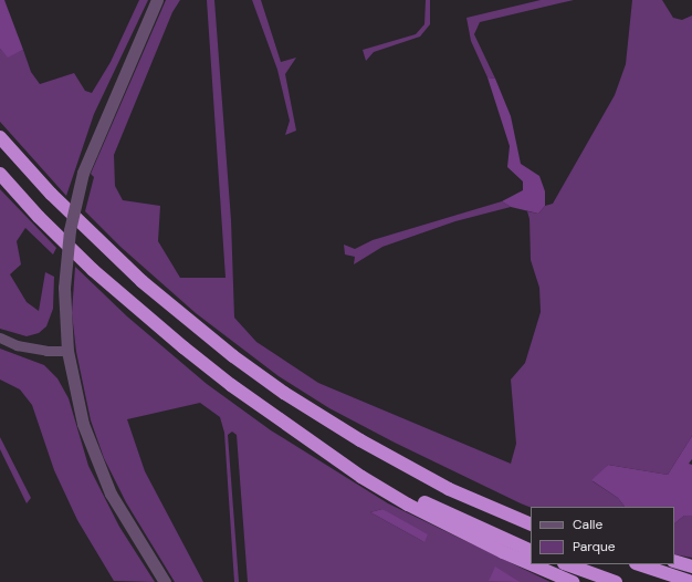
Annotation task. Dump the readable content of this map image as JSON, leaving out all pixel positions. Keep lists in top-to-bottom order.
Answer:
{
  "legend": ["Calle", "Parque"]
}
